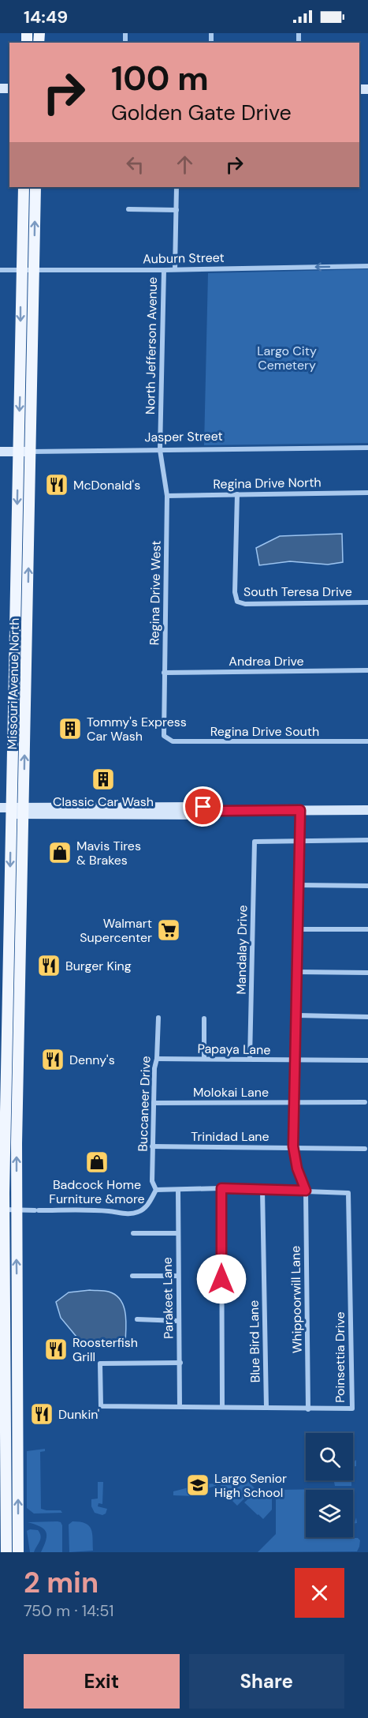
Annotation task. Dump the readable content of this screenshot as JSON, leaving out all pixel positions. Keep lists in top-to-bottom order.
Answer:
{
  "streets": {
    "main road": ["Missouri Avenue North"],
    "street": [
      "Auburn Street",
      "North Jefferson Avenue",
      "Jasper Street",
      "Regina Drive North",
      "South Teresa Drive",
      "Regina Drive West",
      "Andrea Drive",
      "Regina Drive South",
      "Mandalay Drive",
      "Papaya Lane",
      "Molokai Lane",
      "Buccaneer Drive",
      "Trinidad Lane",
      "Parakeet Lane",
      "Whippoorwill Lane",
      "Blue Bird Lane",
      "Poinsettia Drive"
    ]
  },
  "crossings": [
    ["Auburn Street", "North Jefferson Avenue"],
    ["Auburn Street", "Missouri Avenue North"],
    ["North Jefferson Avenue", "Jasper Street"],
    ["North Jefferson Avenue", "Regina Drive West"],
    ["Jasper Street", "Regina Drive West"],
    ["Jasper Street", "Missouri Avenue North"],
    ["Regina Drive North", "South Teresa Drive"],
    ["Regina Drive North", "Regina Drive West"],
    ["Regina Drive West", "Andrea Drive"],
    ["Regina Drive West", "Regina Drive South"],
    ["Mandalay Drive", "Papaya Lane"],
    ["Papaya Lane", "Buccaneer Drive"],
    ["Molokai Lane", "Buccaneer Drive"],
    ["Buccaneer Drive", "Trinidad Lane"],
    ["Parakeet Lane", "Poinsettia Drive"],
    ["Whippoorwill Lane", "Poinsettia Drive"],
    ["Blue Bird Lane", "Poinsettia Drive"]
  ],
  "one_way": ["Auburn Street"],
  "parks": ["Largo City Cemetery"],
  "places": {
    "restaurant": [
      "McDonald's",
      "Burger King",
      "Denny's",
      "Roosterfish Grill",
      "Dunkin'"
    ],
    "building": ["Tommy's Express Car Wash", "Classic Car Wash"],
    "shop": ["Mavis Tires & Brakes", "Badcock Home Furniture &more"],
    "supermarket": ["Walmart Supercenter"],
    "school or university": ["Largo Senior High School"]
  },
  "page": {
    "status": "14:49",
    "turn": ["100 m", "Golden Gate Drive"],
    "heading": ["2 min", "750 m · 14:51"],
    "buttons": ["Exit", "Share"]
  }
}
